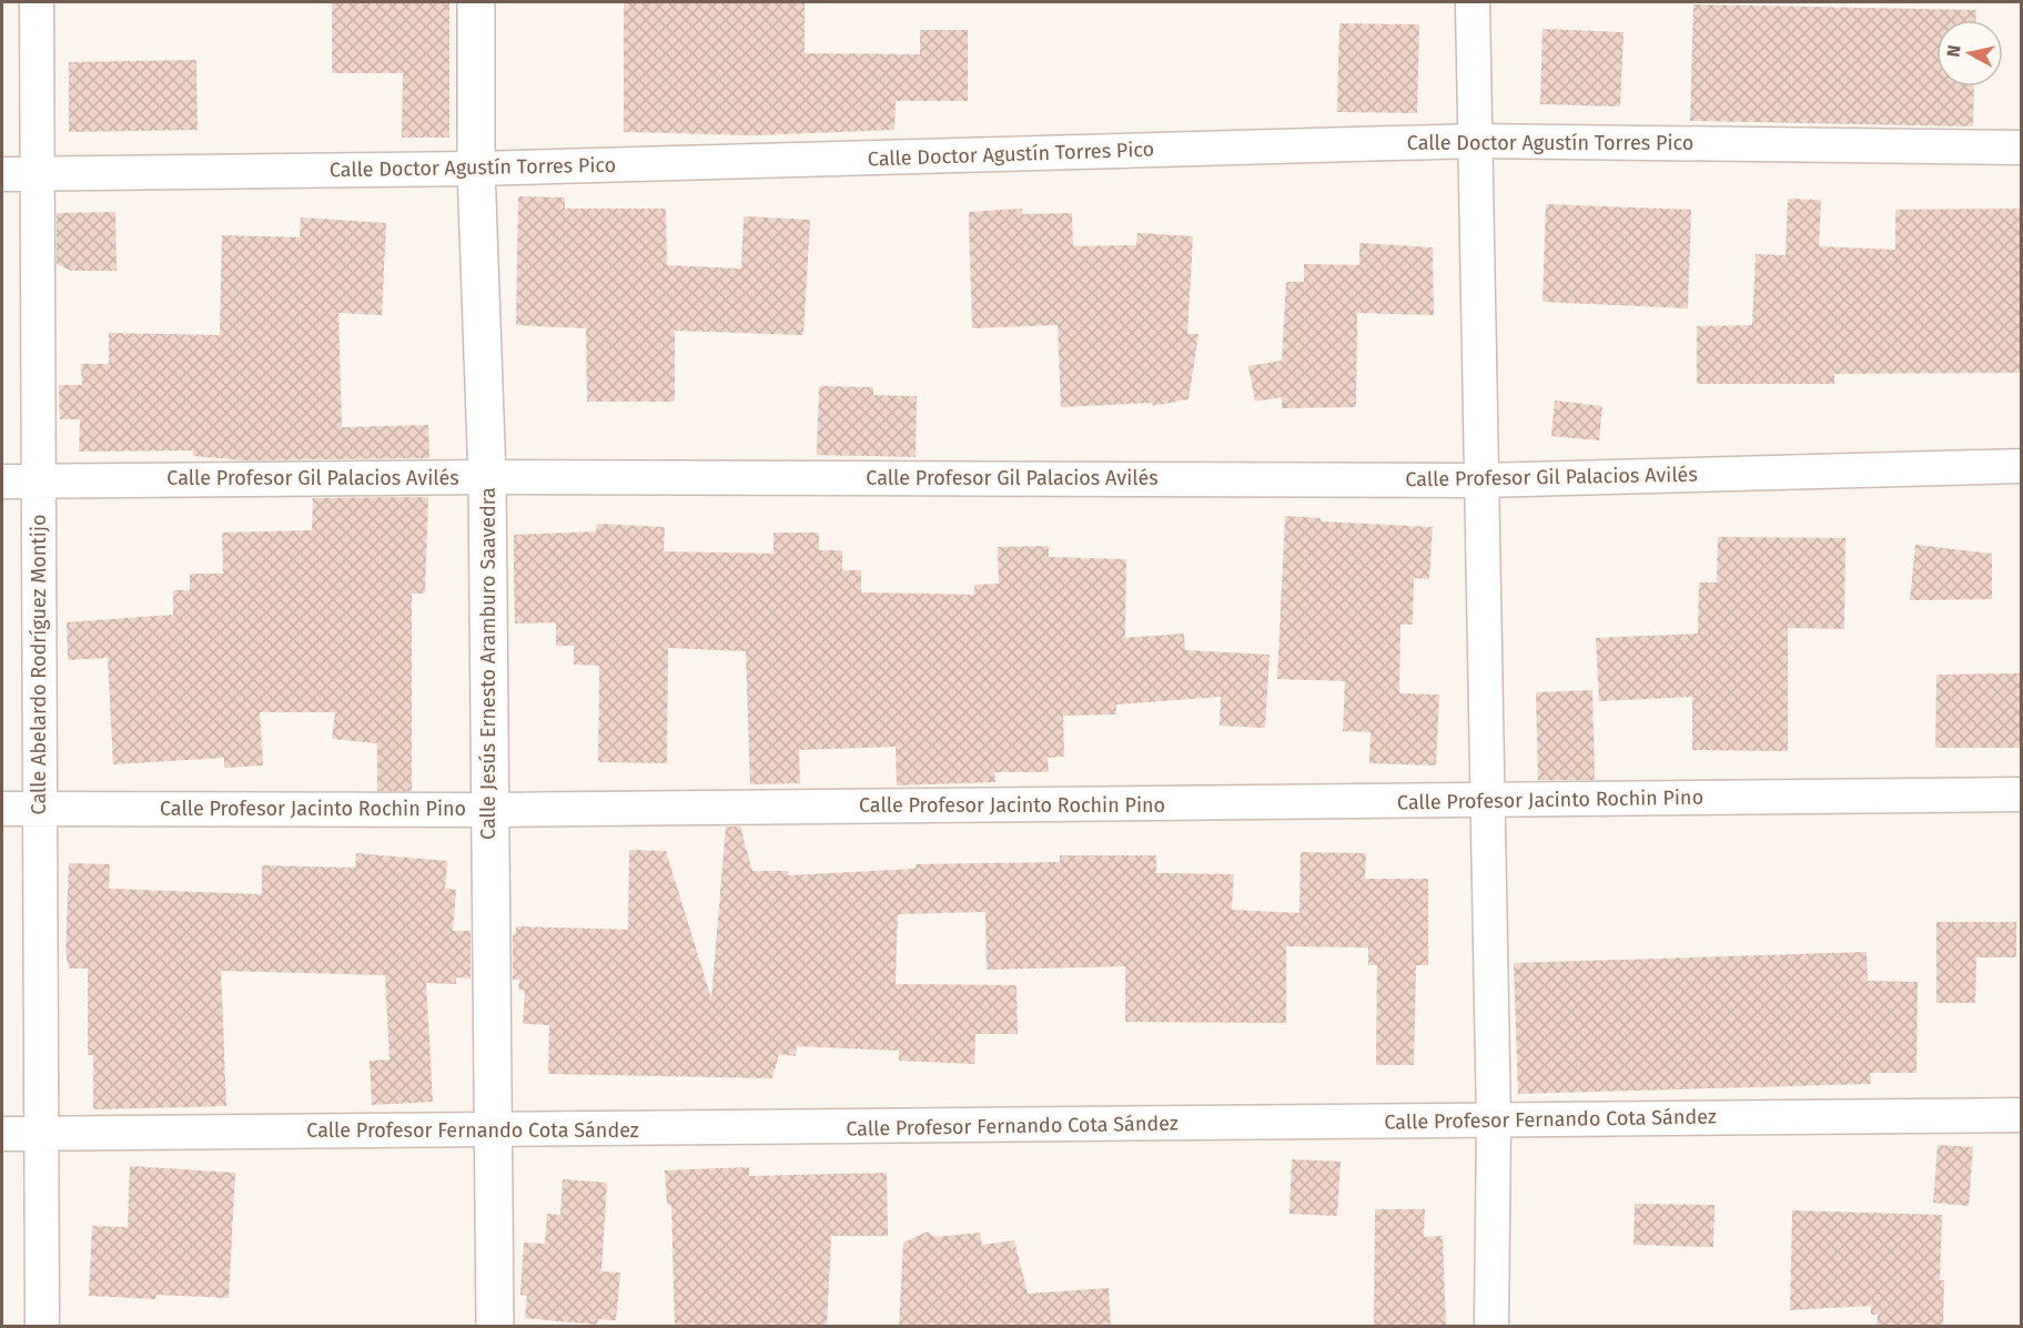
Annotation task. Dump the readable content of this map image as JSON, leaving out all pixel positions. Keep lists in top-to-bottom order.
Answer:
{
  "streets": {
    "street": [
      "Calle Doctor Agustín Torres Pico",
      "Calle Profesor Gil Palacios Avilés",
      "Calle Jesús Ernesto Aramburo Saavedra",
      "Calle Abelardo Rodríguez Montijo",
      "Calle Profesor Jacinto Rochin Pino",
      "Calle Profesor Fernando Cota Sández"
    ]
  },
  "crossings": [
    ["Calle Doctor Agustín Torres Pico", "Calle Jesús Ernesto Aramburo Saavedra"],
    ["Calle Doctor Agustín Torres Pico", "Calle Abelardo Rodríguez Montijo"],
    ["Calle Profesor Gil Palacios Avilés", "Calle Jesús Ernesto Aramburo Saavedra"],
    ["Calle Profesor Gil Palacios Avilés", "Calle Abelardo Rodríguez Montijo"],
    ["Calle Jesús Ernesto Aramburo Saavedra", "Calle Profesor Jacinto Rochin Pino"],
    ["Calle Jesús Ernesto Aramburo Saavedra", "Calle Profesor Fernando Cota Sández"],
    ["Calle Abelardo Rodríguez Montijo", "Calle Profesor Jacinto Rochin Pino"],
    ["Calle Abelardo Rodríguez Montijo", "Calle Profesor Fernando Cota Sández"]
  ],
  "north": "left"
}
